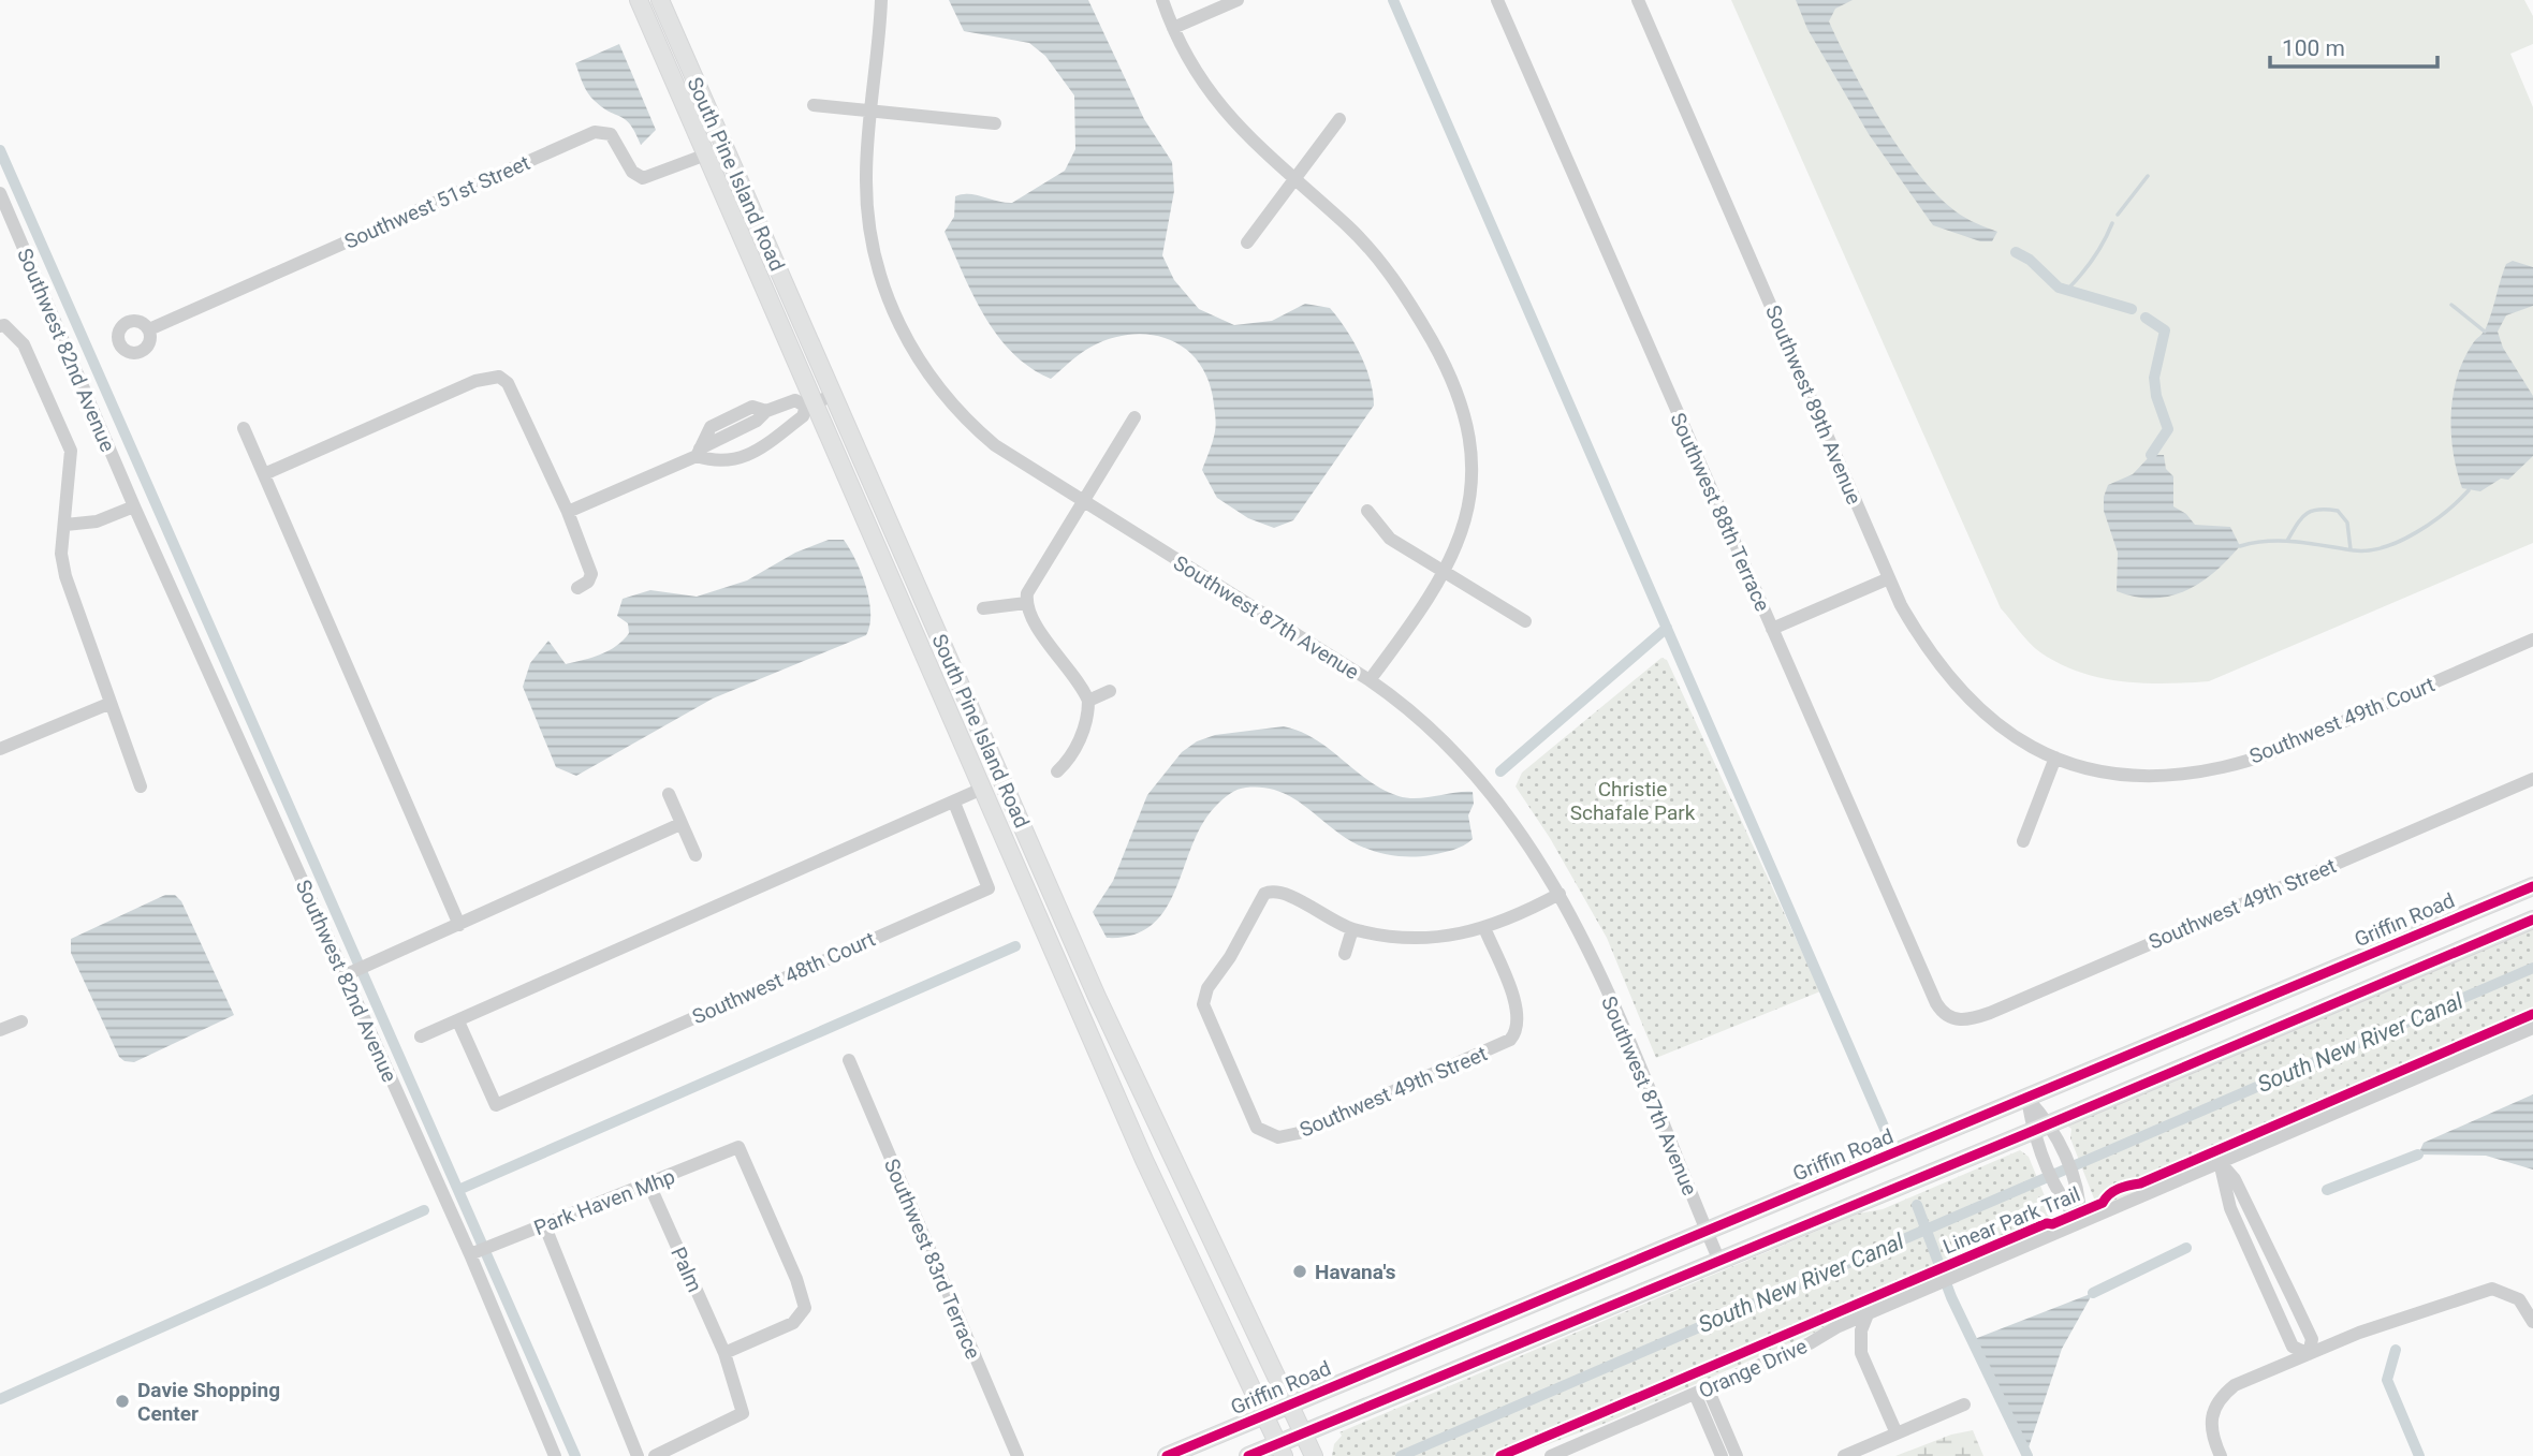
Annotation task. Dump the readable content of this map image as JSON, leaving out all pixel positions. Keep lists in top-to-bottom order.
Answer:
{
  "streets": {
    "main road": ["South Pine Island Road", "Griffin Road"],
    "street": [
      "Southwest 51st Street",
      "Southwest 82nd Avenue",
      "Southwest 89th Avenue",
      "Southwest 88th Terrace",
      "Southwest 87th Avenue",
      "Southwest 49th Court",
      "Southwest 49th Street",
      "Southwest 48th Court",
      "Park Haven Mhp",
      "Southwest 83rd Terrace",
      "Palm",
      "Orange Drive"
    ],
    "cycle path": ["Linear Park Trail"]
  },
  "crossings": [
    ["South Pine Island Road", "Southwest 51st Street"],
    ["South Pine Island Road", "Griffin Road"],
    ["Southwest 82nd Avenue", "Park Haven Mhp"],
    ["Southwest 89th Avenue", "Southwest 49th Court"],
    ["Southwest 88th Terrace", "Southwest 49th Street"],
    ["Southwest 87th Avenue", "Griffin Road"],
    ["Park Haven Mhp", "Palm"]
  ],
  "water": ["South New River Canal"],
  "parks": ["Christie Schafale Park"],
  "places": ["Havana's", "Davie Shopping Center"],
  "scale_bar": "100 m"
}
